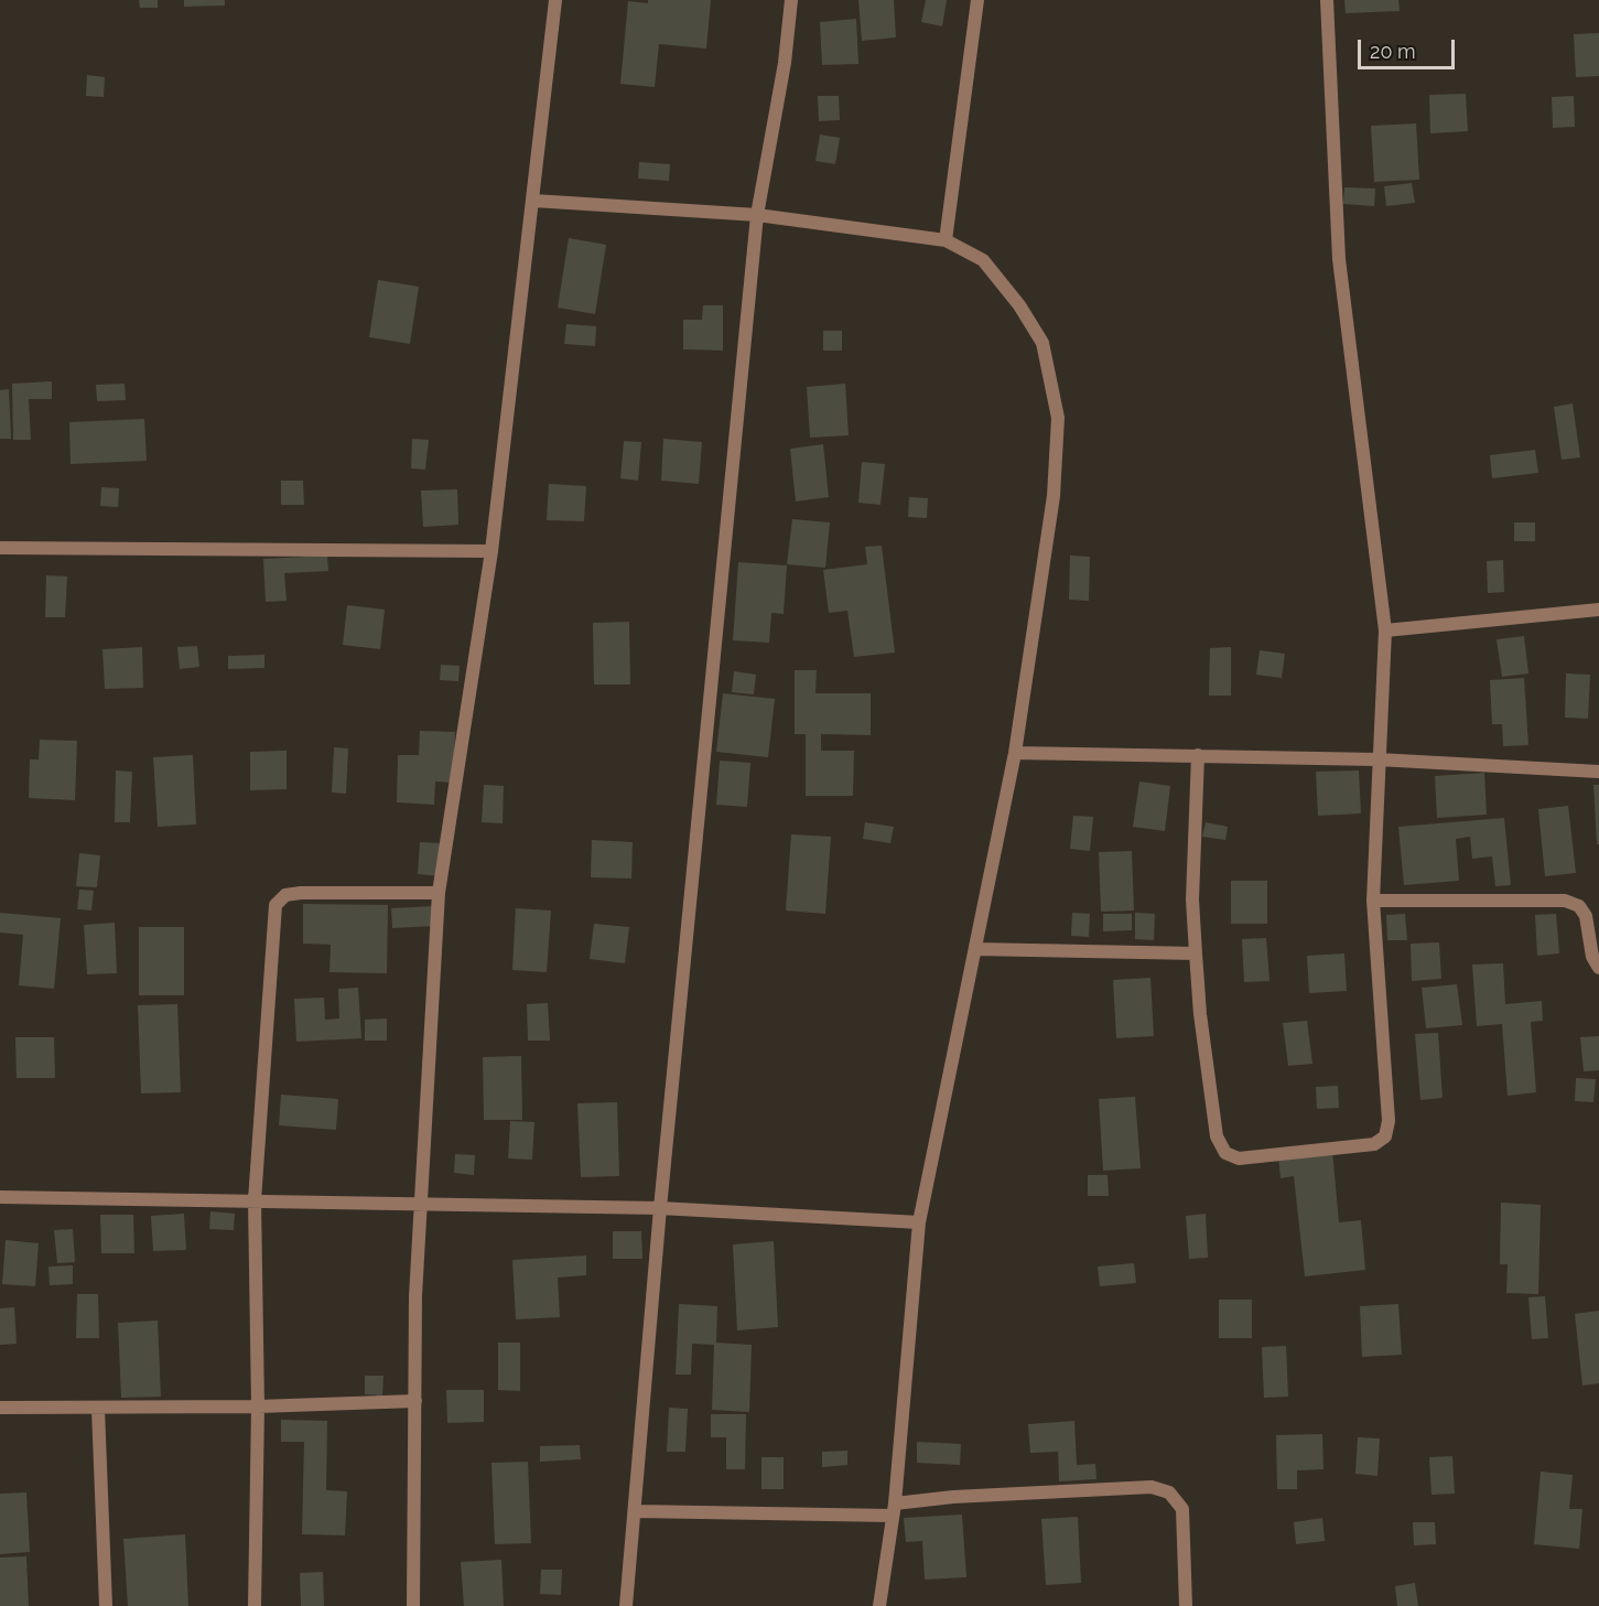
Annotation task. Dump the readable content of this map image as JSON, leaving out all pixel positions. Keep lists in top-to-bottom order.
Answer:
{
  "scale_bar": "20 m"
}
